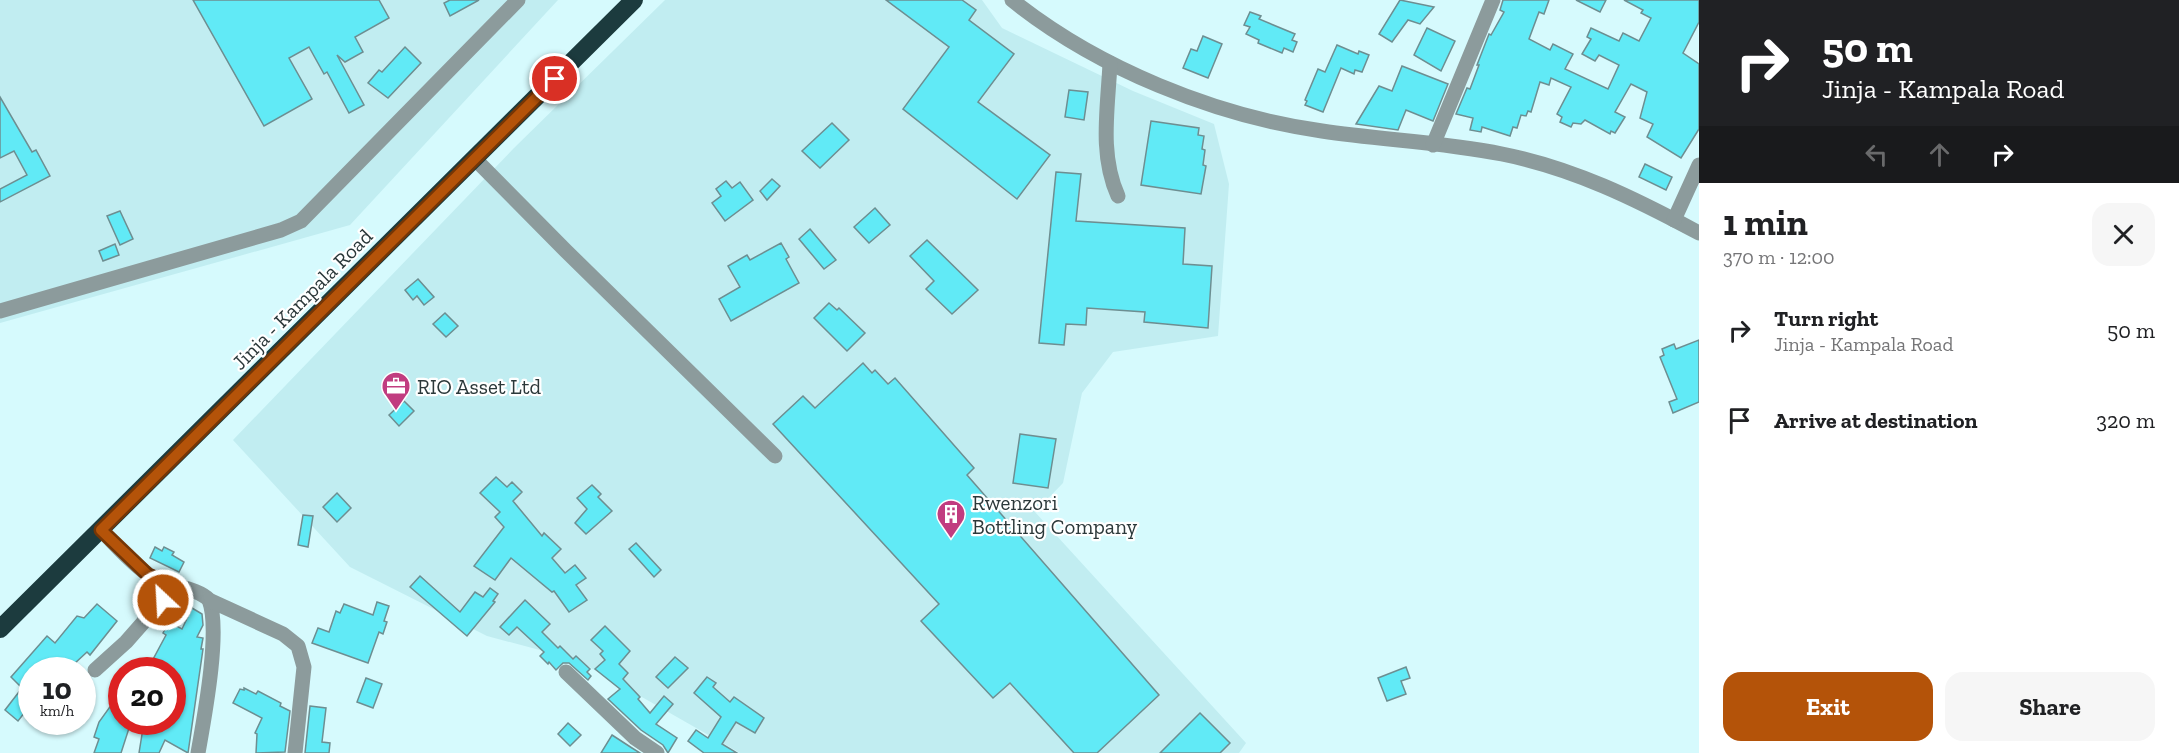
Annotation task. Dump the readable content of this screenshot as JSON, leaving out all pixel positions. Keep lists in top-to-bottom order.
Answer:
{
  "streets": {
    "highway": ["Jinja - Kampala Road"]
  },
  "places": {
    "office": ["RIO Asset Ltd"],
    "building": ["Rwenzori Bottling Company"]
  },
  "page": {
    "turn": ["50 m", "Jinja - Kampala Road"],
    "heading": ["1 min", "370 m · 12:00"],
    "list": [
      {
        "name": "Turn right",
        "note": "Jinja - Kampala Road",
        "value": "50 m"
      },
      {
        "name": "Arrive at destination",
        "value": "320 m"
      }
    ],
    "speed": "10 km/h",
    "limit": "20",
    "buttons": ["Exit", "Share"]
  }
}
